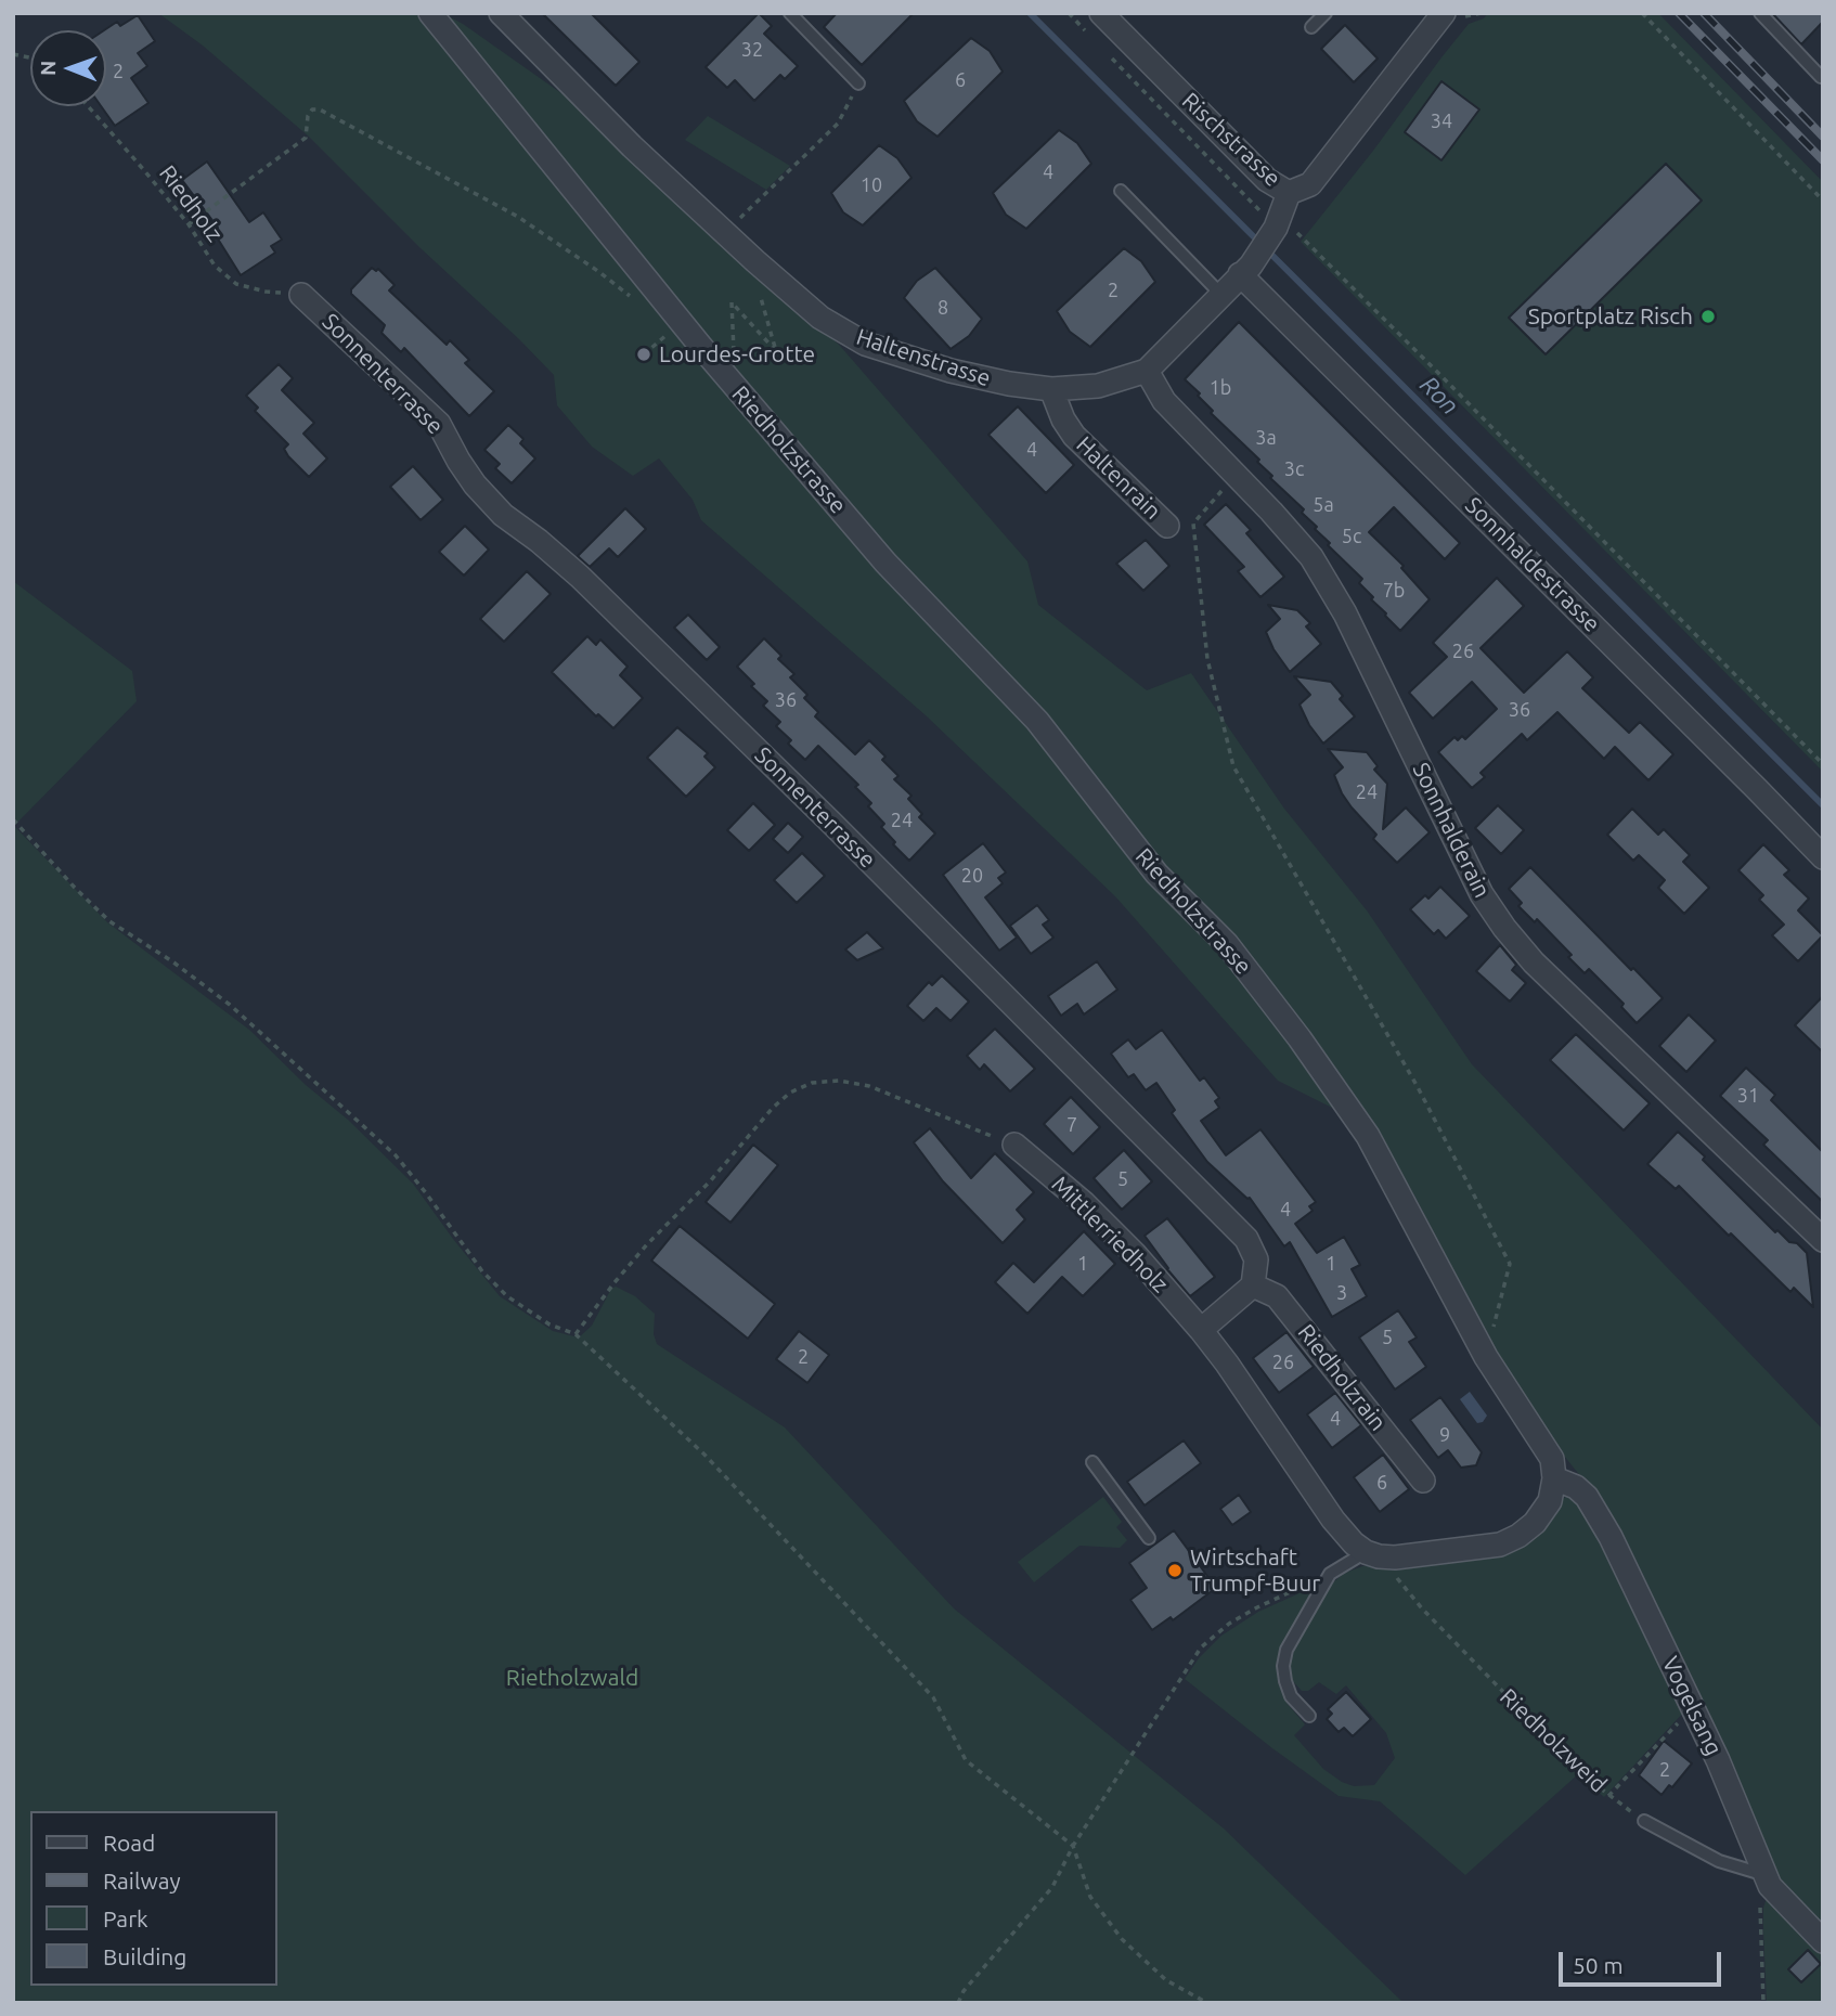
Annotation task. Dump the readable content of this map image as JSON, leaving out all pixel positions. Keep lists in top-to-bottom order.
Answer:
{
  "streets": {
    "street": [
      "Rischstrasse",
      "Haltenstrasse",
      "Sonnenterrasse",
      "Riedholzstrasse",
      "Haltenrain",
      "Sonnhaldestrasse",
      "Sonnhalderain",
      "Mittlerriedholz",
      "Riedholzrain",
      "Vogelsang"
    ],
    "path": ["Riedholz", "Riedholzweid"]
  },
  "crossings": [
    ["Rischstrasse", "Haltenstrasse"],
    ["Riedholz", "Sonnenterrasse"],
    ["Haltenstrasse", "Haltenrain"],
    ["Haltenstrasse", "Sonnhaldestrasse"],
    ["Haltenstrasse", "Sonnhalderain"],
    ["Sonnenterrasse", "Riedholzrain"],
    ["Riedholzstrasse", "Vogelsang"]
  ],
  "water": ["Ron"],
  "parks": ["Rietholzwald"],
  "places": ["Sportplatz Risch", "Lourdes-Grotte", "Wirtschaft Trumpf-Buur"],
  "house_numbers": [
    "32",
    "2",
    "6",
    "34",
    "4",
    "10",
    "2",
    "8",
    "1b",
    "3a",
    "4",
    "3c",
    "5a",
    "5c",
    "7b",
    "26",
    "36",
    "36",
    "24",
    "24",
    "20",
    "31",
    "7",
    "5",
    "4",
    "1",
    "1",
    "3",
    "5",
    "2",
    "26",
    "4",
    "9",
    "6",
    "2"
  ],
  "legend": [
    "Road",
    "Railway",
    "Park",
    "Building"
  ],
  "scale_bar": "50 m",
  "north": "left"
}
